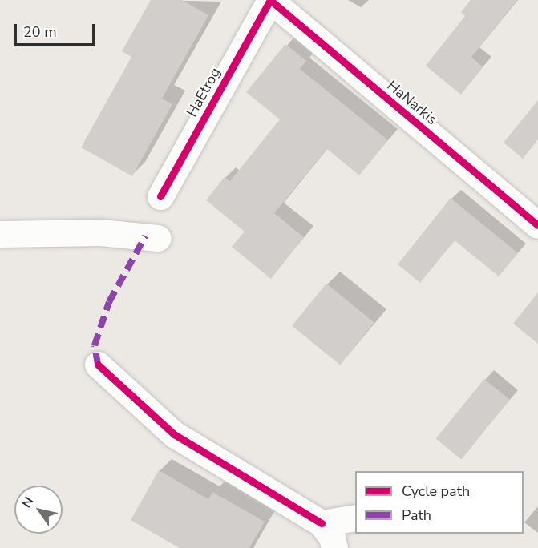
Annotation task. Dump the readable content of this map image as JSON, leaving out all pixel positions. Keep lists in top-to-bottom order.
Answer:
{
  "streets": {
    "street": ["HaEtrog", "HaNarkis"]
  },
  "crossings": [
    ["HaEtrog", "HaNarkis"]
  ],
  "legend": ["Cycle path", "Path"],
  "scale_bar": "20 m",
  "north": "top left"
}
